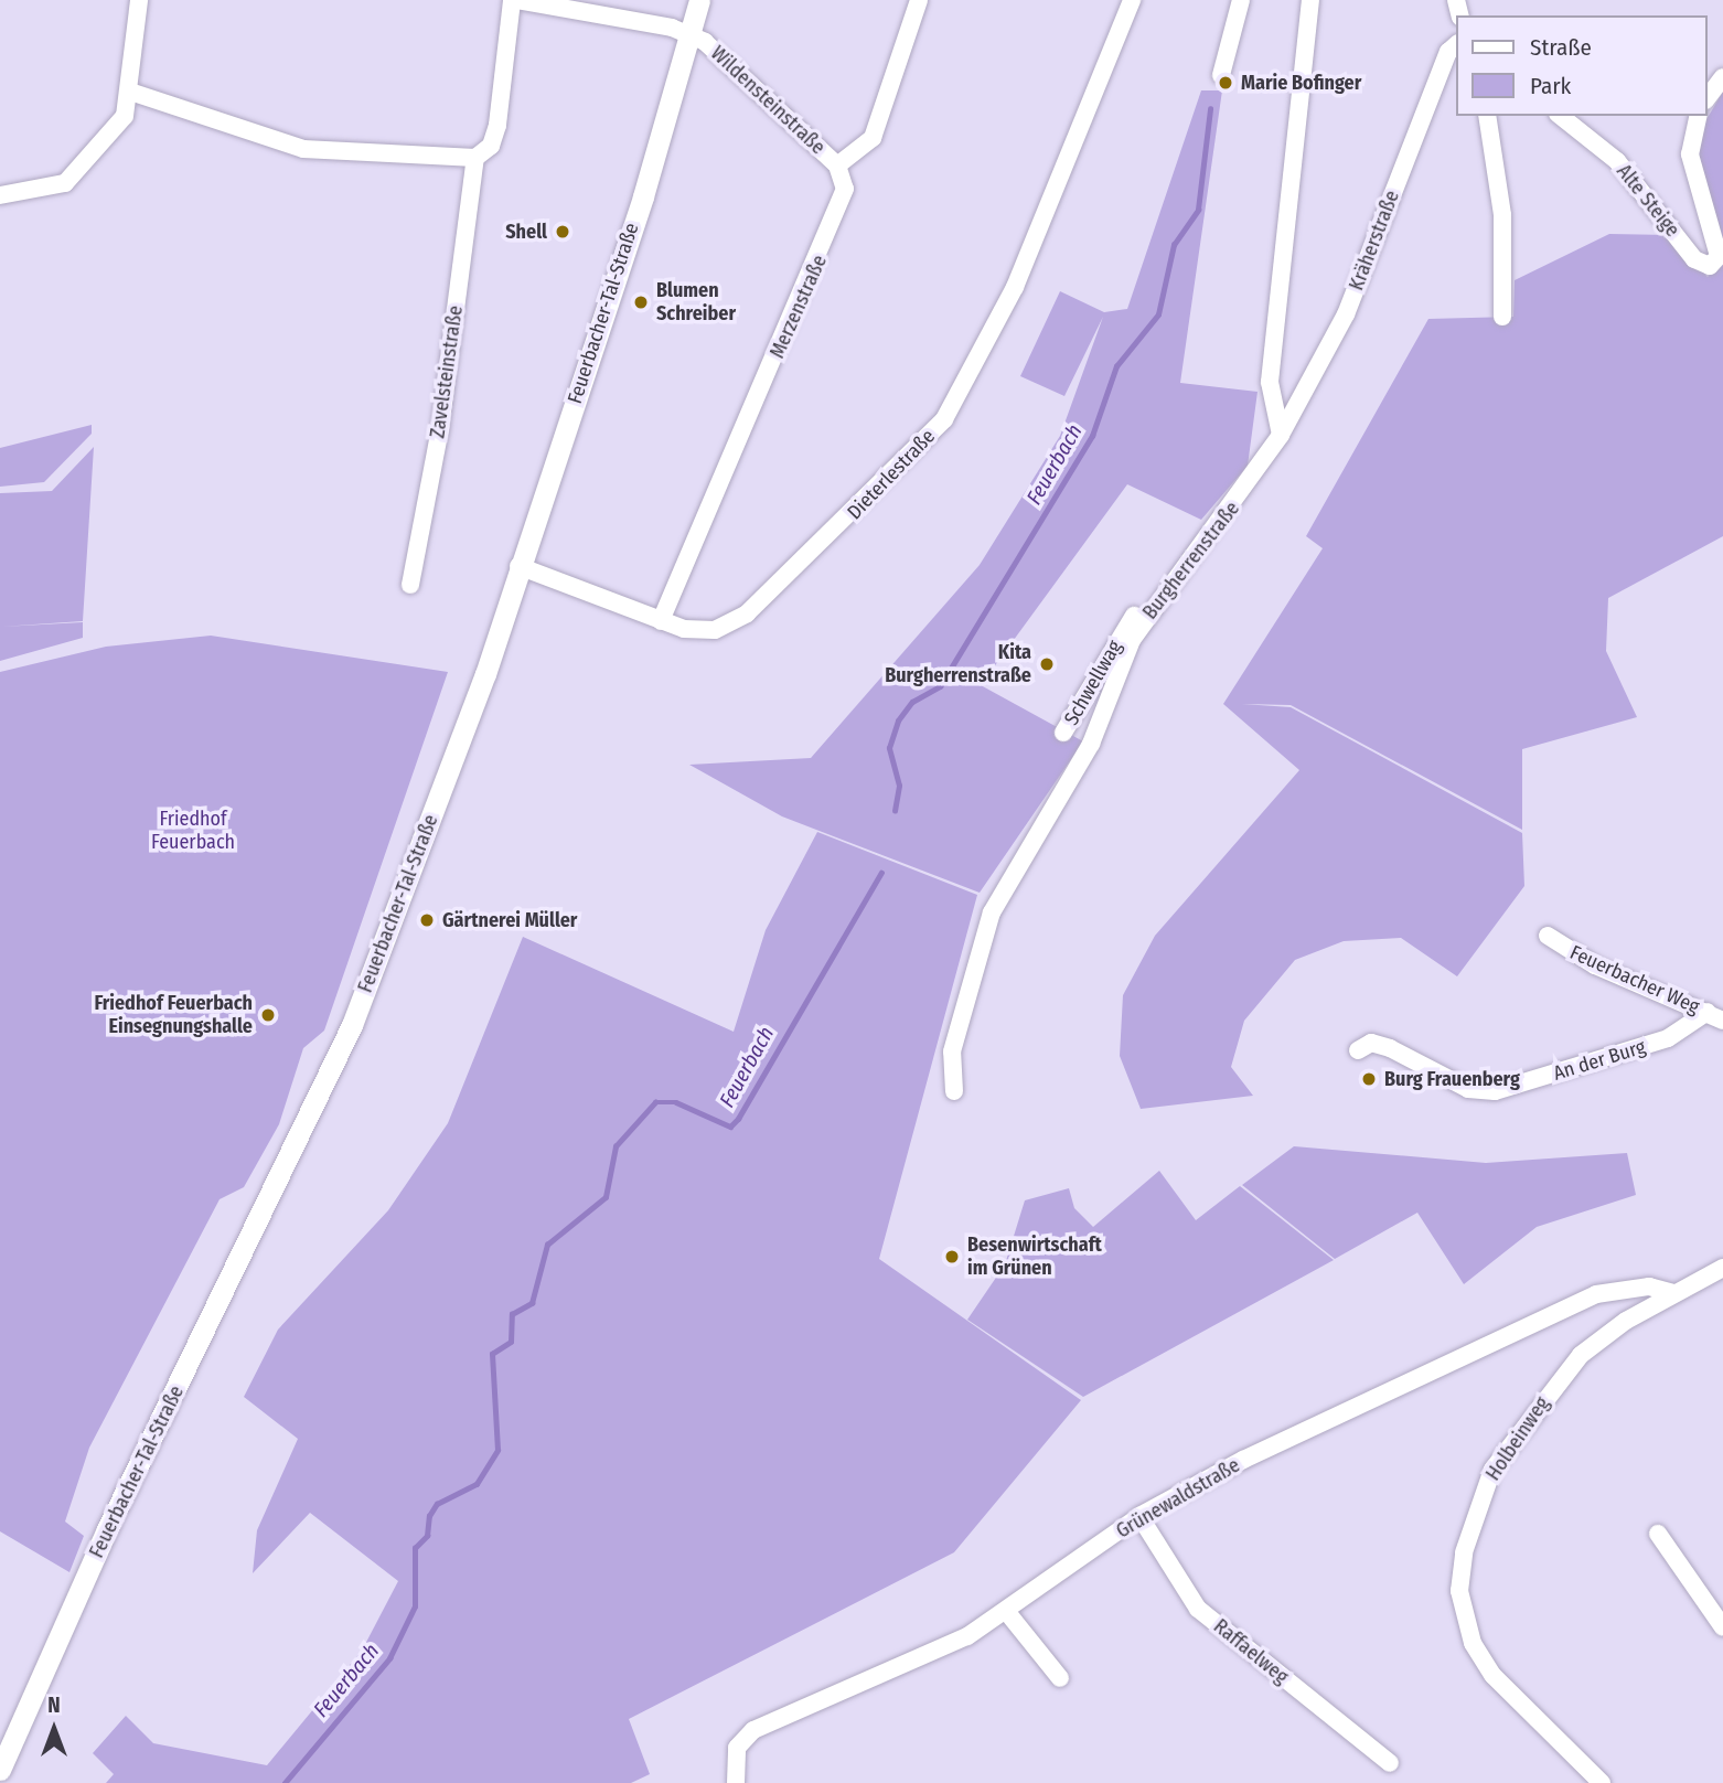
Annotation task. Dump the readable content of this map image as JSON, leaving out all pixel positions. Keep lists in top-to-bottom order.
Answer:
{
  "streets": {
    "main road": ["Feuerbacher-Tal-Straße"],
    "street": [
      "Wildensteinstraße",
      "Alte Steige",
      "Kräherstraße",
      "Merzenstraße",
      "Zavelsteinstraße",
      "Dieterlestraße",
      "Burgherrenstraße",
      "Schwellwag",
      "Feuerbacher Weg",
      "An der Burg",
      "Holbeinweg",
      "Grünewaldstraße",
      "Raffaelweg"
    ]
  },
  "crossings": [
    ["Wildensteinstraße", "Merzenstraße"],
    ["Wildensteinstraße", "Feuerbacher-Tal-Straße"],
    ["Wildensteinstraße", "Zavelsteinstraße"],
    ["Kräherstraße", "Burgherrenstraße"],
    ["Merzenstraße", "Dieterlestraße"],
    ["Feuerbacher-Tal-Straße", "Dieterlestraße"],
    ["Burgherrenstraße", "Schwellwag"],
    ["Feuerbacher Weg", "An der Burg"],
    ["Holbeinweg", "Grünewaldstraße"],
    ["Grünewaldstraße", "Raffaelweg"]
  ],
  "water": ["Feuerbach"],
  "parks": ["Friedhof Feuerbach"],
  "places": [
    "Marie Bofinger",
    "Shell",
    "Blumen Schreiber",
    "Kita Burgherrenstraße",
    "Gärtnerei Müller",
    "Friedhof Feuerbach Einsegnungshalle",
    "Burg Frauenberg",
    "Besenwirtschaft im Grünen"
  ],
  "legend": ["Straße", "Park"],
  "north": "top"
}
